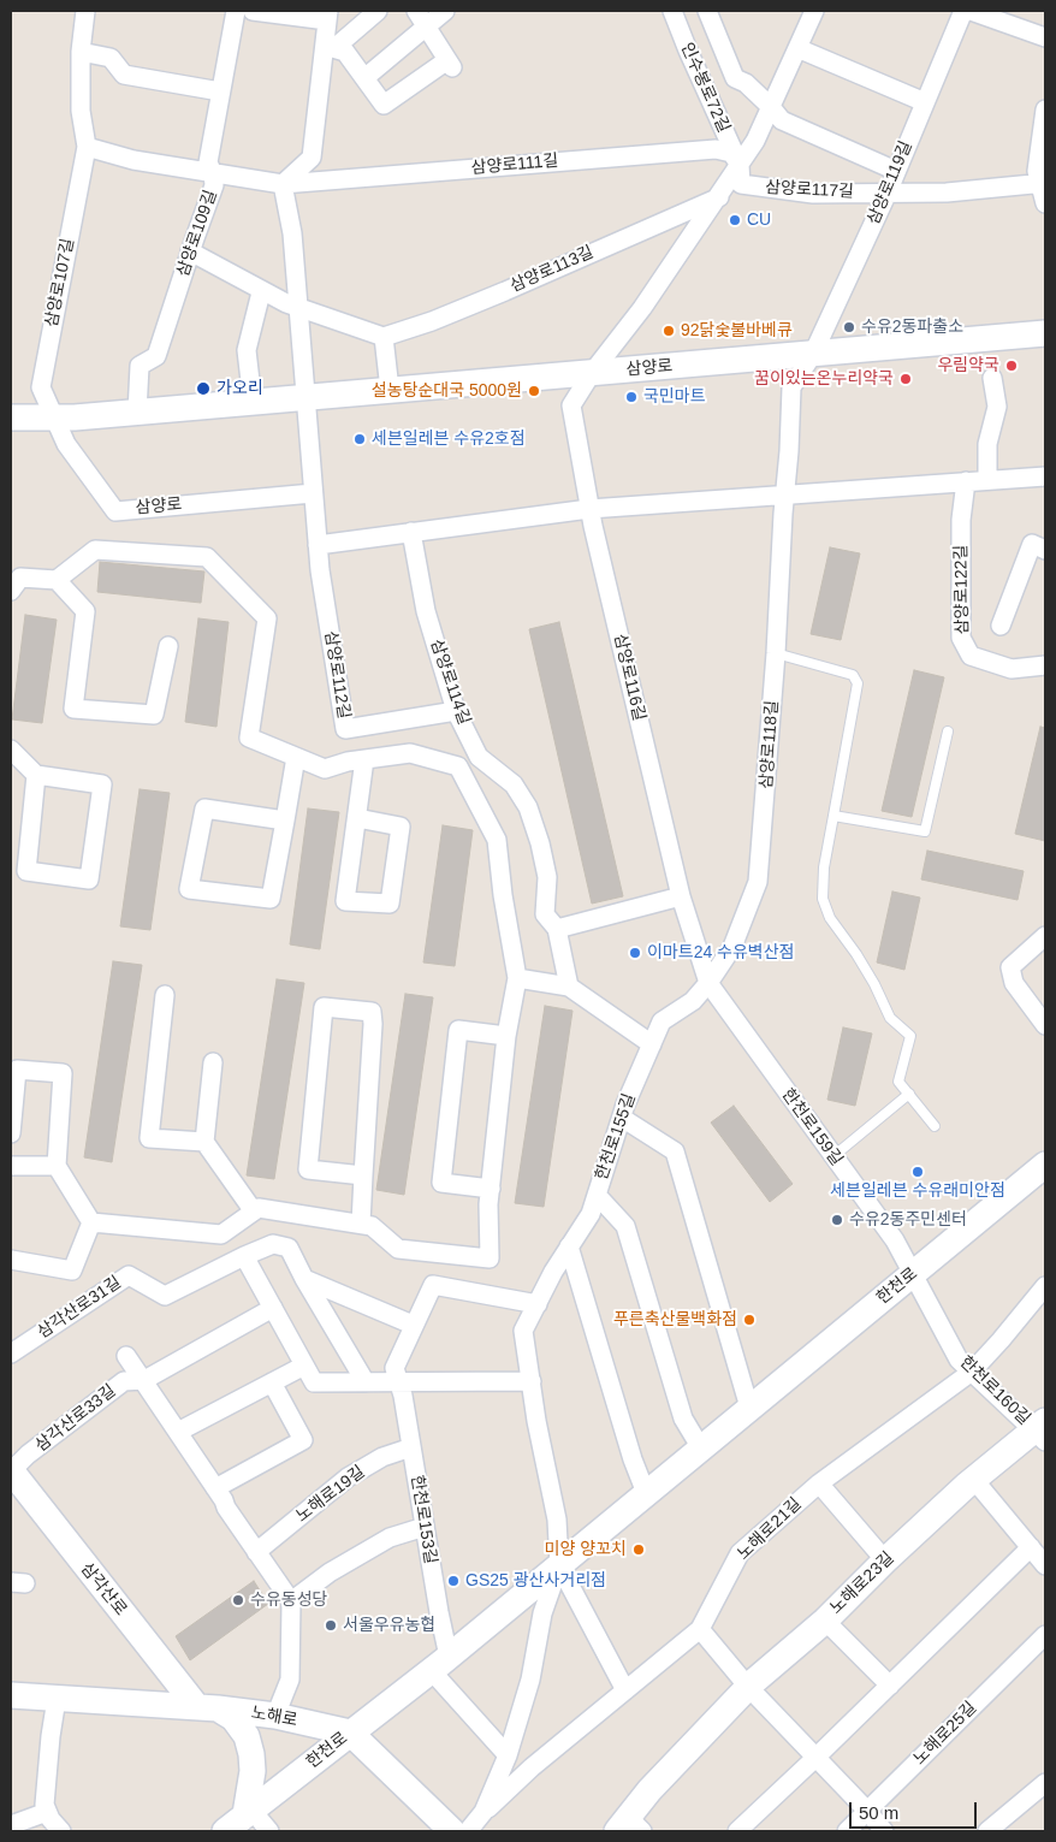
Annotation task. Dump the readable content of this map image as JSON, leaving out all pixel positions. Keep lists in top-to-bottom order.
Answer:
{
  "streets": {
    "main road": [
      "삼양로",
      "한천로",
      "노해로23길",
      "삼각산로",
      "노해로"
    ],
    "street": [
      "인수봉로72길",
      "삼양로111길",
      "삼양로119길",
      "삼양로117길",
      "삼양로109길",
      "삼양로113길",
      "삼양로107길",
      "삼양로122길",
      "삼양로112길",
      "삼양로116길",
      "삼양로114길",
      "삼양로118길",
      "한천로159길",
      "한천로155길",
      "삼각산로31길",
      "한천로160길",
      "삼각산로33길",
      "노해로19길",
      "한천로153길",
      "노해로21길",
      "노해로25길"
    ]
  },
  "crossings": [
    ["인수봉로72길", "삼양로111길"],
    ["인수봉로72길", "삼양로117길"],
    ["삼양로111길", "삼양로117길"],
    ["삼양로119길", "삼양로117길"],
    ["삼양로119길", "삼양로"],
    ["삼양로119길", "삼양로118길"],
    ["삼양로109길", "삼양로"],
    ["삼양로107길", "삼양로"],
    ["삼양로", "삼양로112길"],
    ["삼양로", "삼양로116길"],
    ["삼양로", "삼양로118길"],
    ["삼양로112길", "삼양로114길"],
    ["삼양로116길", "삼양로118길"],
    ["삼양로116길", "한천로159길"],
    ["삼양로116길", "한천로155길"],
    ["삼양로118길", "한천로159길"],
    ["삼양로118길", "한천로155길"],
    ["한천로159길", "한천로155길"],
    ["한천로159길", "한천로"],
    ["한천로159길", "한천로160길"],
    ["한천로155길", "한천로"],
    ["한천로", "한천로160길"],
    ["한천로", "한천로153길"],
    ["한천로", "삼각산로"],
    ["한천로", "노해로"],
    ["한천로160길", "노해로21길"],
    ["한천로160길", "노해로23길"],
    ["삼각산로33길", "삼각산로"],
    ["노해로19길", "한천로153길"],
    ["삼각산로", "노해로"]
  ],
  "places": [
    "CU",
    "수유2동파출소",
    "92닭숯불바베큐",
    "우림약국",
    "꿈이있는온누리약국",
    "가오리",
    "설농탕순대국 5000원",
    "국민마트",
    "세븐일레븐 수유2호점",
    "이마트24 수유벽산점",
    "세븐일레븐 수유래미안점",
    "수유2동주민센터",
    "푸른축산물백화점",
    "미양 양꼬치",
    "GS25 광산사거리점",
    "수유동성당",
    "서울우유농협"
  ],
  "scale_bar": "50 m"
}
